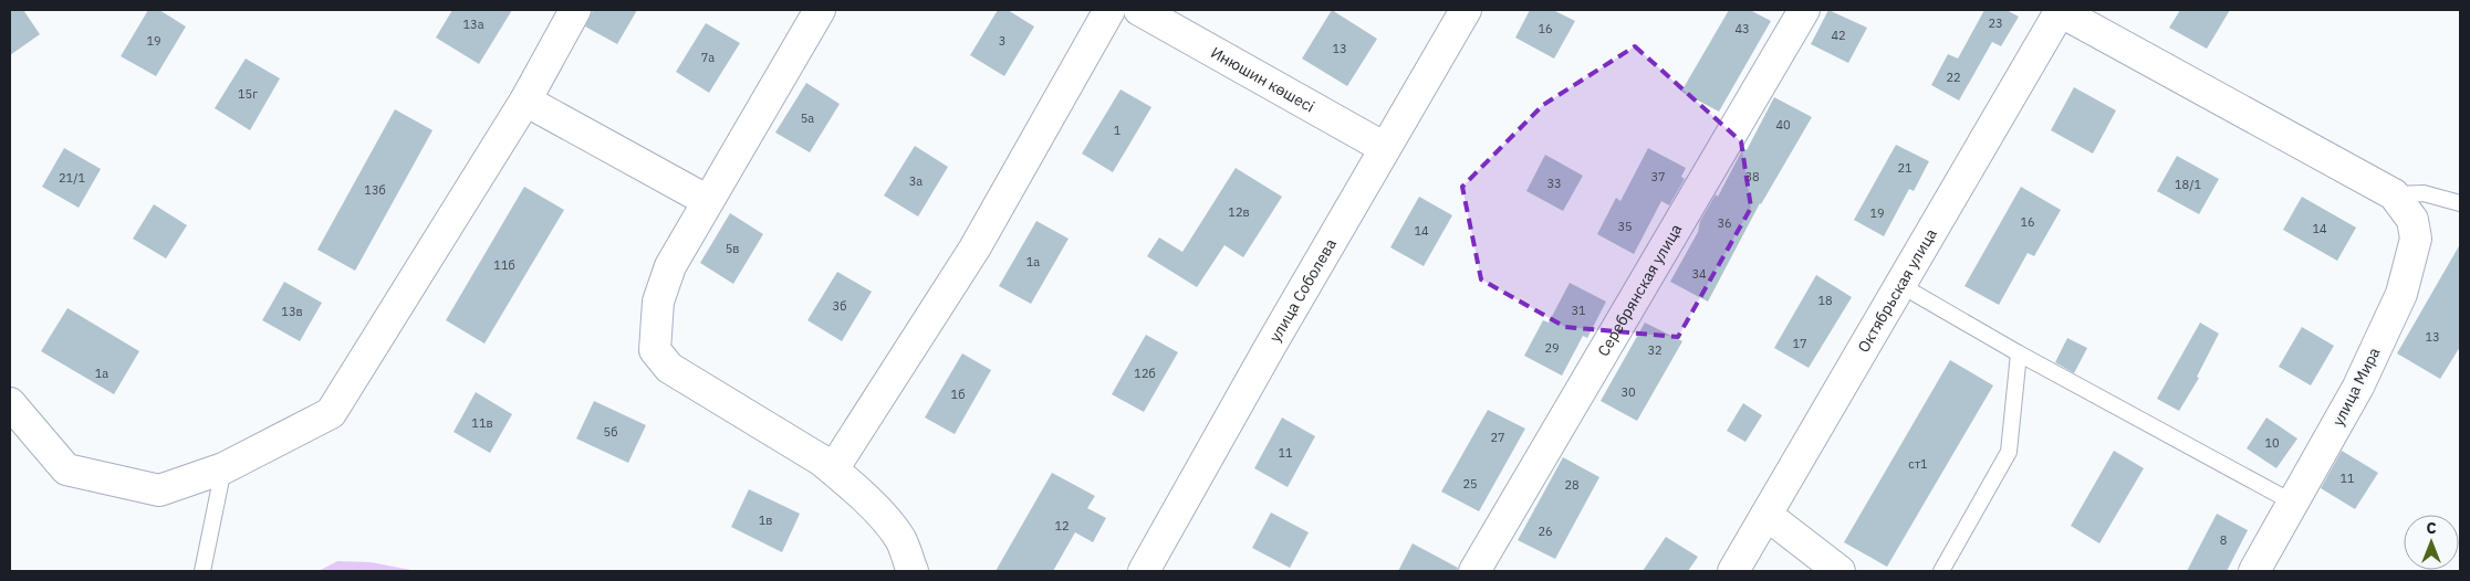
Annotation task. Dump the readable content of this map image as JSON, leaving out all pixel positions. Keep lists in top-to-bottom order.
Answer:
{
  "streets": {
    "street": [
      "Инюшин көшесі",
      "улица Соболева",
      "Серебрянская улица",
      "Октябрьская улица",
      "улица Мира"
    ]
  },
  "crossings": [
    ["Инюшин көшесі", "улица Соболева"]
  ],
  "house_numbers": [
    "23",
    "13а",
    "16",
    "43",
    "42",
    "19",
    "3",
    "13",
    "7а",
    "22",
    "15г",
    "5а",
    "40",
    "1",
    "21",
    "37",
    "38",
    "21/1",
    "3а",
    "33",
    "18/1",
    "13б",
    "12в",
    "19",
    "16",
    "36",
    "35",
    "14",
    "14",
    "5в",
    "1а",
    "11б",
    "34",
    "18",
    "3б",
    "31",
    "13в",
    "13",
    "17",
    "29",
    "32",
    "1а",
    "12б",
    "30",
    "1б",
    "11в",
    "5б",
    "27",
    "10",
    "11",
    "ст1",
    "11",
    "25",
    "28",
    "1в",
    "12",
    "26",
    "8"
  ],
  "north": "top"
}
